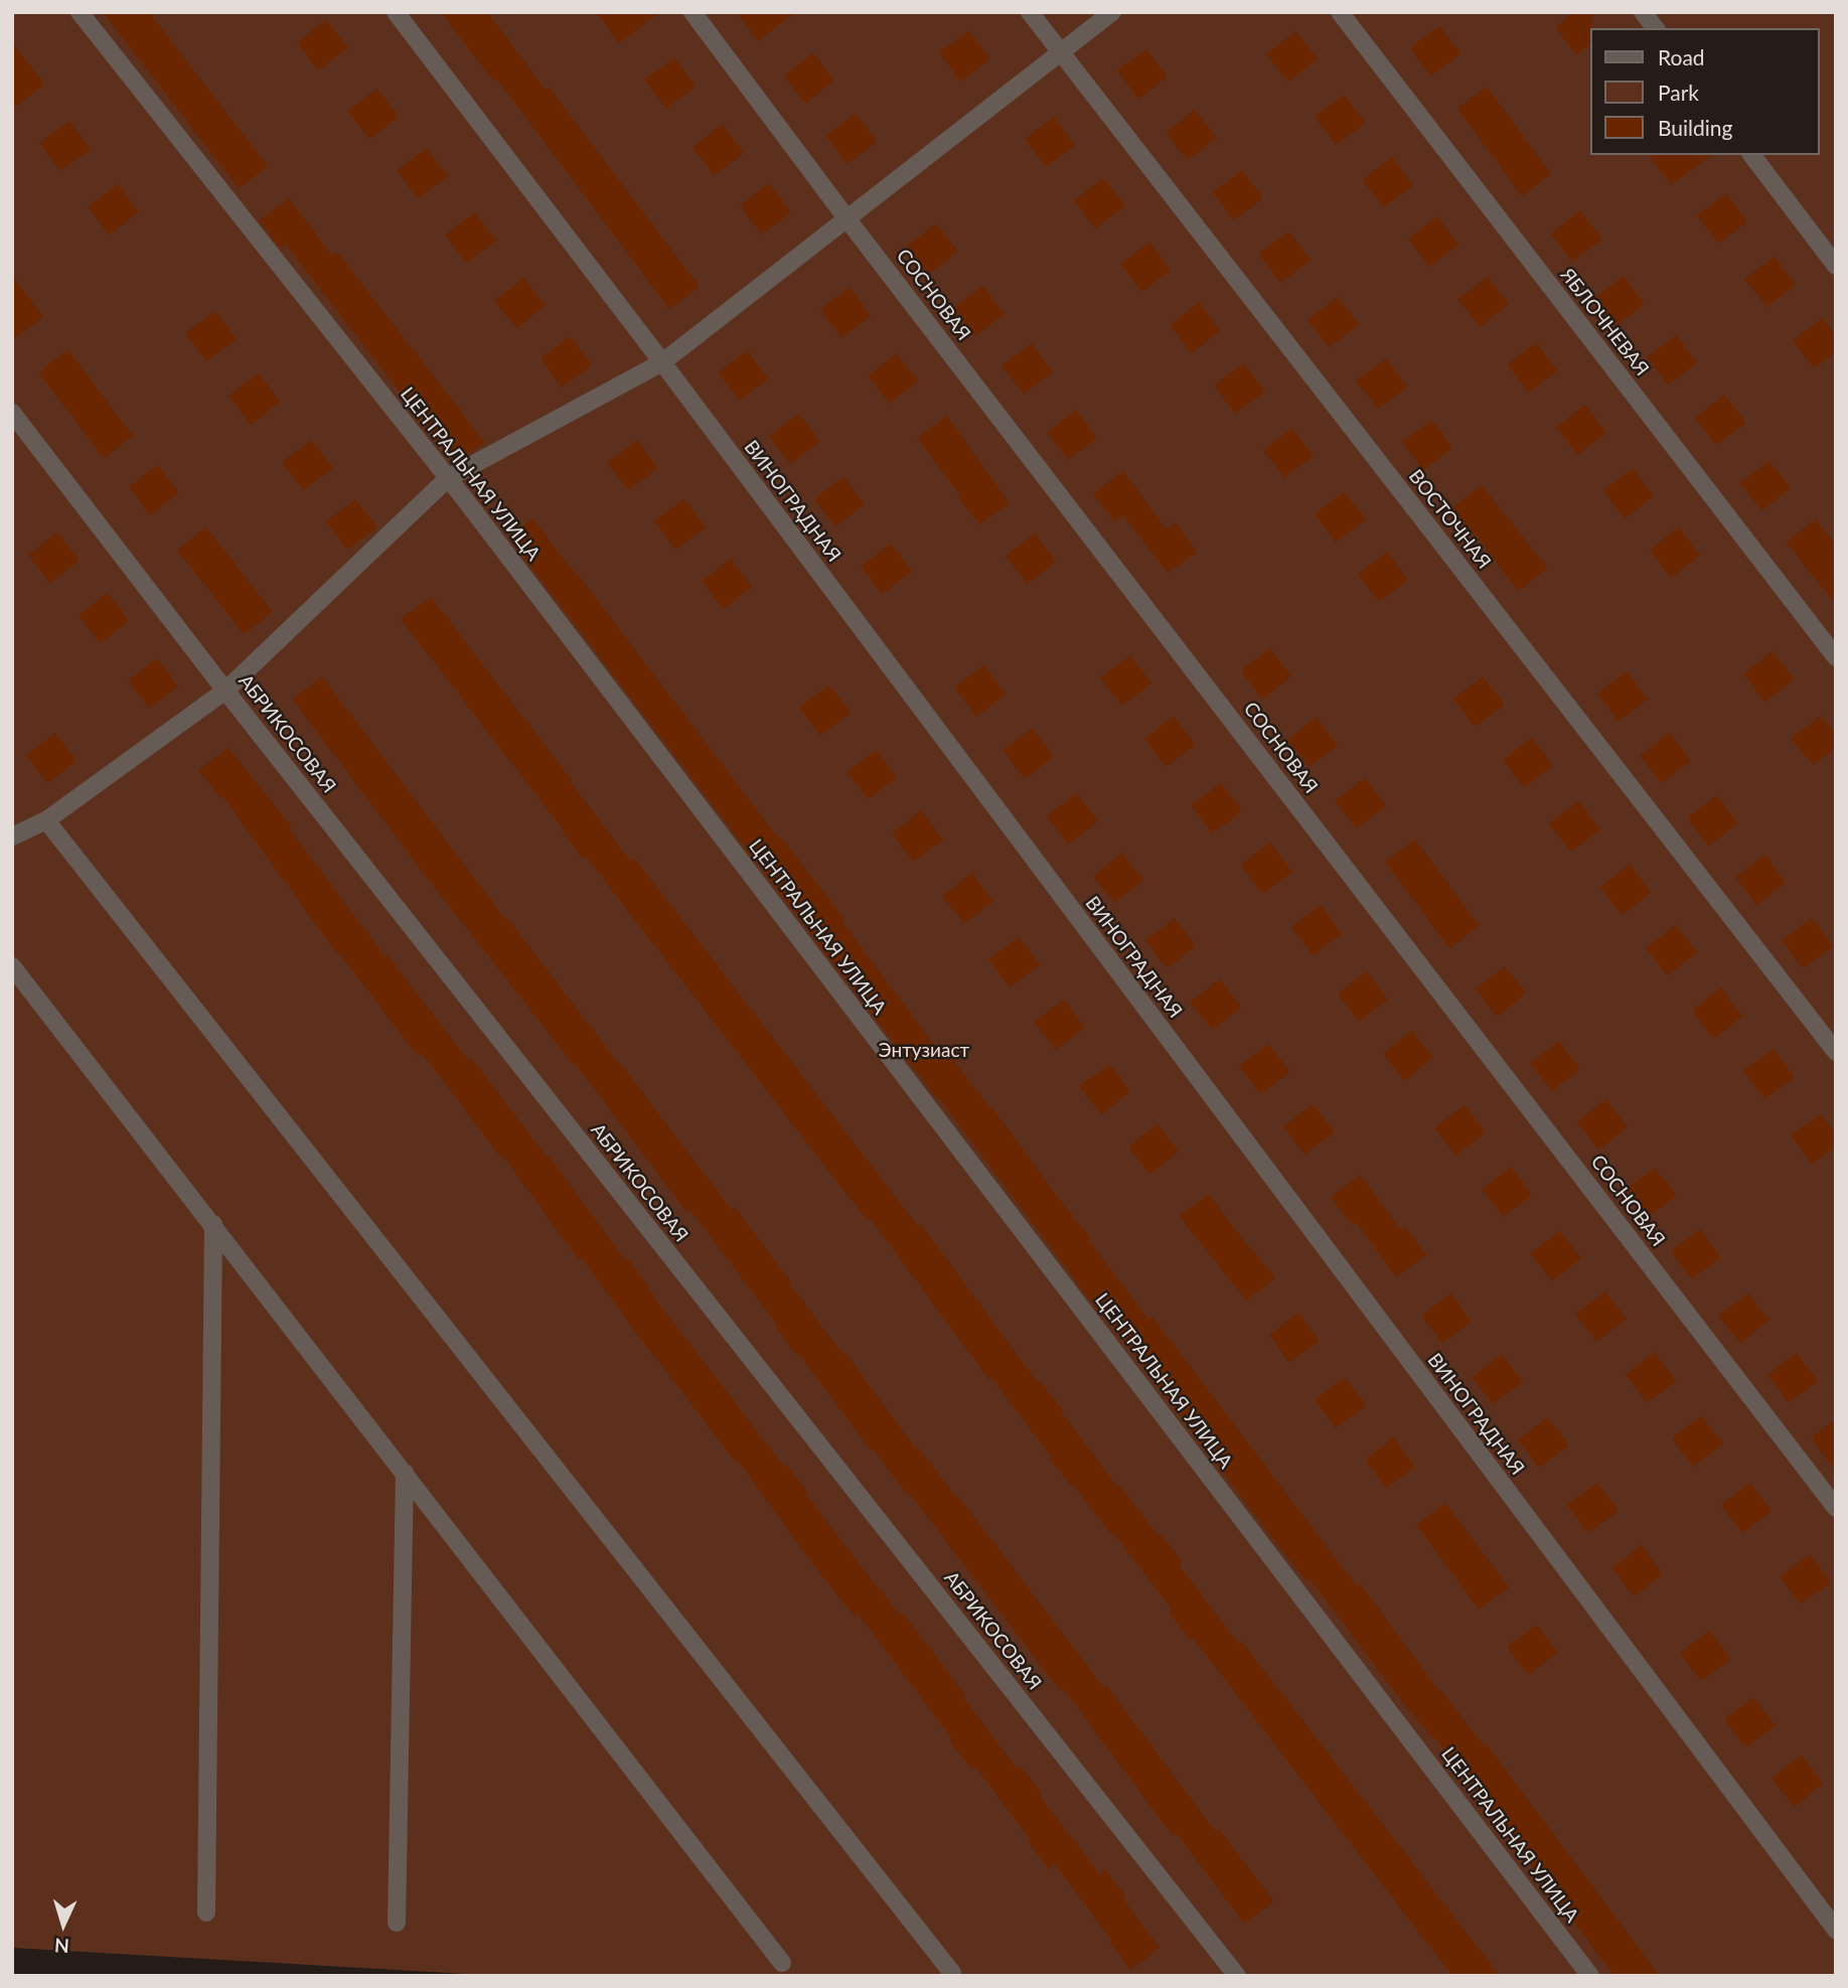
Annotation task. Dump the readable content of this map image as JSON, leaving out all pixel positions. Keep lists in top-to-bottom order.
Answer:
{
  "streets": {
    "street": [
      "СОСНОВАЯ",
      "ЯБЛОЧНЕВАЯ",
      "ЦЕНТРАЛЬНАЯ УЛИЦА",
      "ВИНОГРАДНАЯ",
      "ВОСТОЧНАЯ",
      "АБРИКОСОВАЯ"
    ]
  },
  "parks": ["Энтузиаст"],
  "legend": ["Road", "Park", "Building"],
  "north": "bottom"
}
